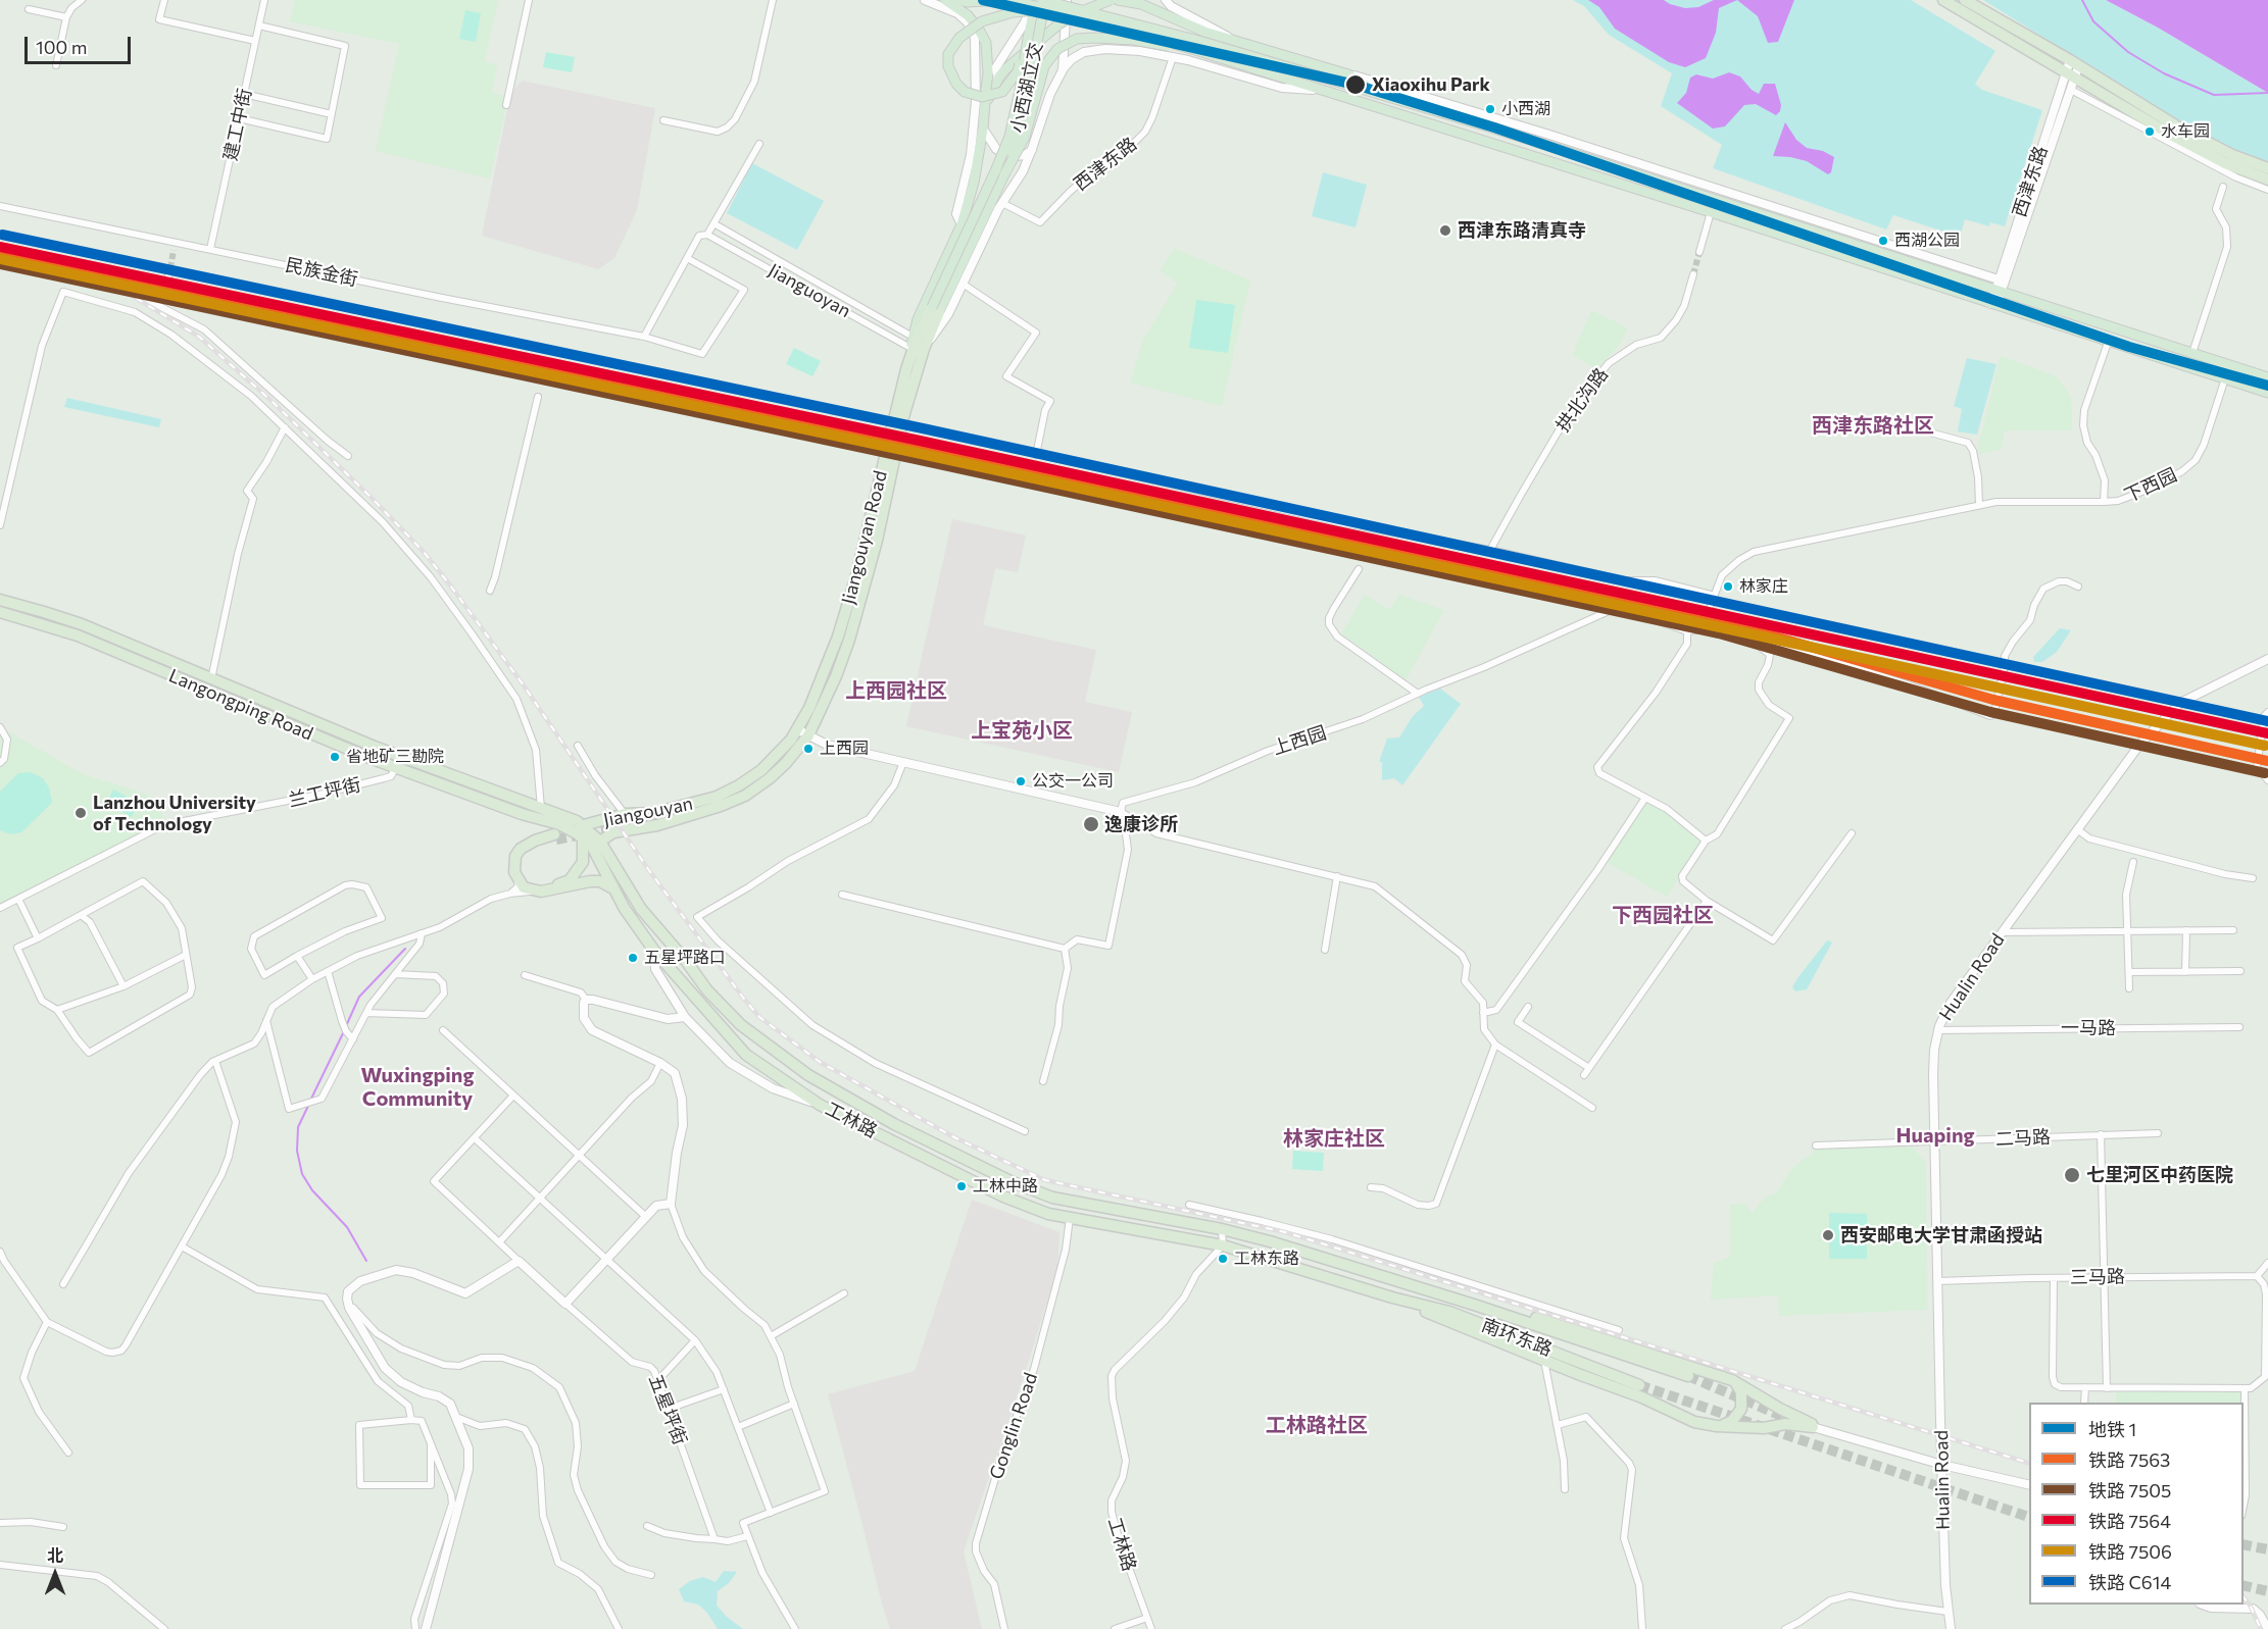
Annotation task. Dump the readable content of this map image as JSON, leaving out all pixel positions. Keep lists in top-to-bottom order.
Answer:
{
  "streets": {
    "highway": [
      "Jiangouyan Road",
      "Langongping Road",
      "Jiangouyan",
      "工林路",
      "南环东路"
    ],
    "main road": ["小西湖立交"],
    "street": [
      "建工中街",
      "西津东路",
      "民族金街",
      "Jianguoyan",
      "拱北沟路",
      "下西园",
      "上西园",
      "兰工坪街",
      "Hualin Road",
      "一马路",
      "二马路",
      "三马路",
      "五星坪街",
      "Gonglin Road"
    ]
  },
  "crossings": [
    ["建工中街", "民族金街"],
    ["Jiangouyan Road", "Jiangouyan"],
    ["Langongping Road", "兰工坪街"],
    ["Langongping Road", "Jiangouyan"],
    ["Langongping Road", "工林路"],
    ["Jiangouyan", "工林路"],
    ["Hualin Road", "一马路"],
    ["Hualin Road", "二马路"],
    ["Hualin Road", "三马路"],
    ["工林路", "南环东路"],
    ["工林路", "Gonglin Road"]
  ],
  "districts": [
    "西津东路社区",
    "上西园社区",
    "上宝苑小区",
    "下西园社区",
    "Wuxingping Community",
    "Huaping",
    "林家庄社区",
    "工林路社区"
  ],
  "places": [
    "Xiaoxihu Park",
    "小西湖",
    "水车园",
    "西津东路清真寺",
    "西湖公园",
    "林家庄",
    "上西园",
    "省地矿三勘院",
    "公交一公司",
    "Lanzhou University of Technology",
    "逸康诊所",
    "五星坪路口",
    "七里河区中药医院",
    "工林中路",
    "西安邮电大学甘肃函授站",
    "工林东路"
  ],
  "lines": [
    "metro line 1",
    "rail line C614",
    "rail line 7564",
    "rail line 7563",
    "rail line 7506",
    "rail line 7505"
  ],
  "legend": [
    "地铁 1",
    "铁路 7563",
    "铁路 7505",
    "铁路 7564",
    "铁路 7506",
    "铁路 C614"
  ],
  "scale_bar": "100 m",
  "north": "top"
}
